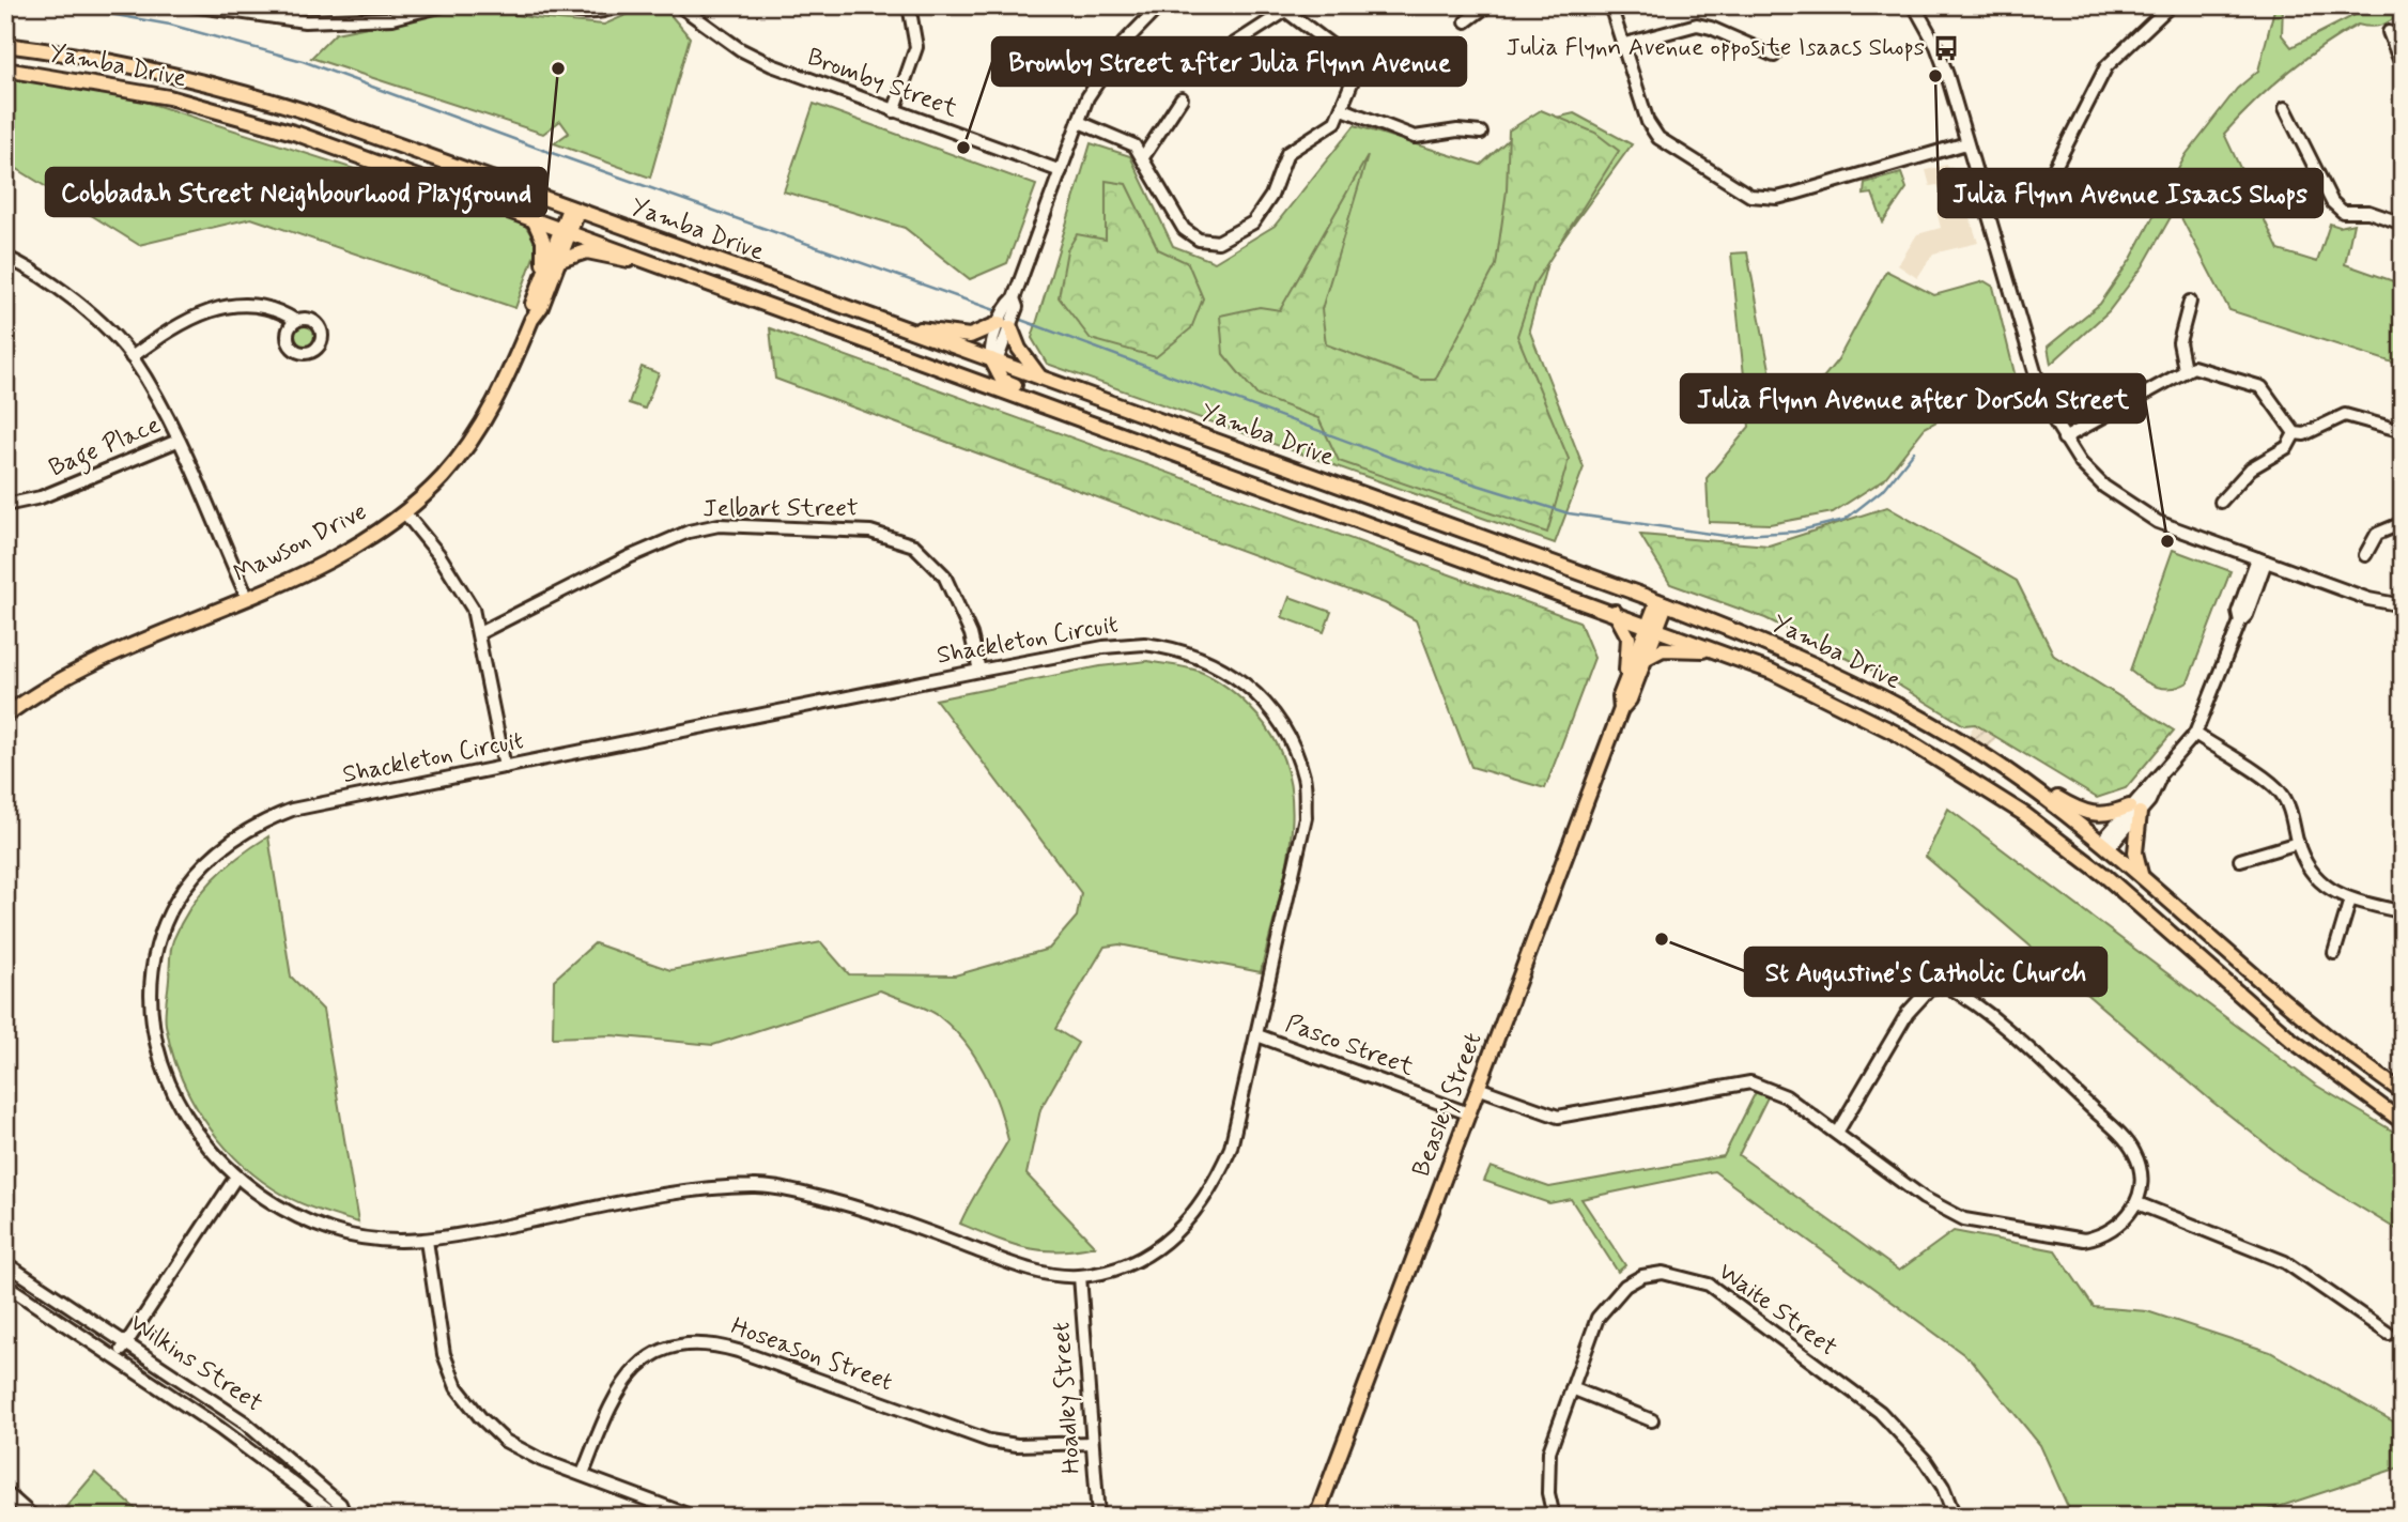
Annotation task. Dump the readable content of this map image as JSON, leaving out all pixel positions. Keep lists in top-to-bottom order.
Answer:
{
  "streets": {
    "main road": ["Yamba Drive", "Mawson Drive", "Beasley Street"],
    "street": [
      "Bromby Street",
      "Bage Place",
      "Jelbart Street",
      "Shackleton Circuit",
      "Pasco Street",
      "Waite Street",
      "Hoseason Street",
      "Wilkins Street",
      "Hoadley Street"
    ]
  },
  "crossings": [
    ["Yamba Drive", "Mawson Drive"],
    ["Yamba Drive", "Beasley Street"],
    ["Jelbart Street", "Shackleton Circuit"],
    ["Shackleton Circuit", "Pasco Street"],
    ["Shackleton Circuit", "Hoadley Street"],
    ["Pasco Street", "Beasley Street"],
    ["Hoseason Street", "Hoadley Street"]
  ],
  "places": {
    "bus stop": ["Julia Flynn Avenue opposite Isaacs Shops"],
    "other": [
      "Cobbadah Street Neighbourhood Playground",
      "Julia Flynn Avenue Isaacs Shops",
      "Bromby Street after Julia Flynn Avenue",
      "Julia Flynn Avenue after Dorsch Street",
      "St Augustine's Catholic Church"
    ]
  }
}
